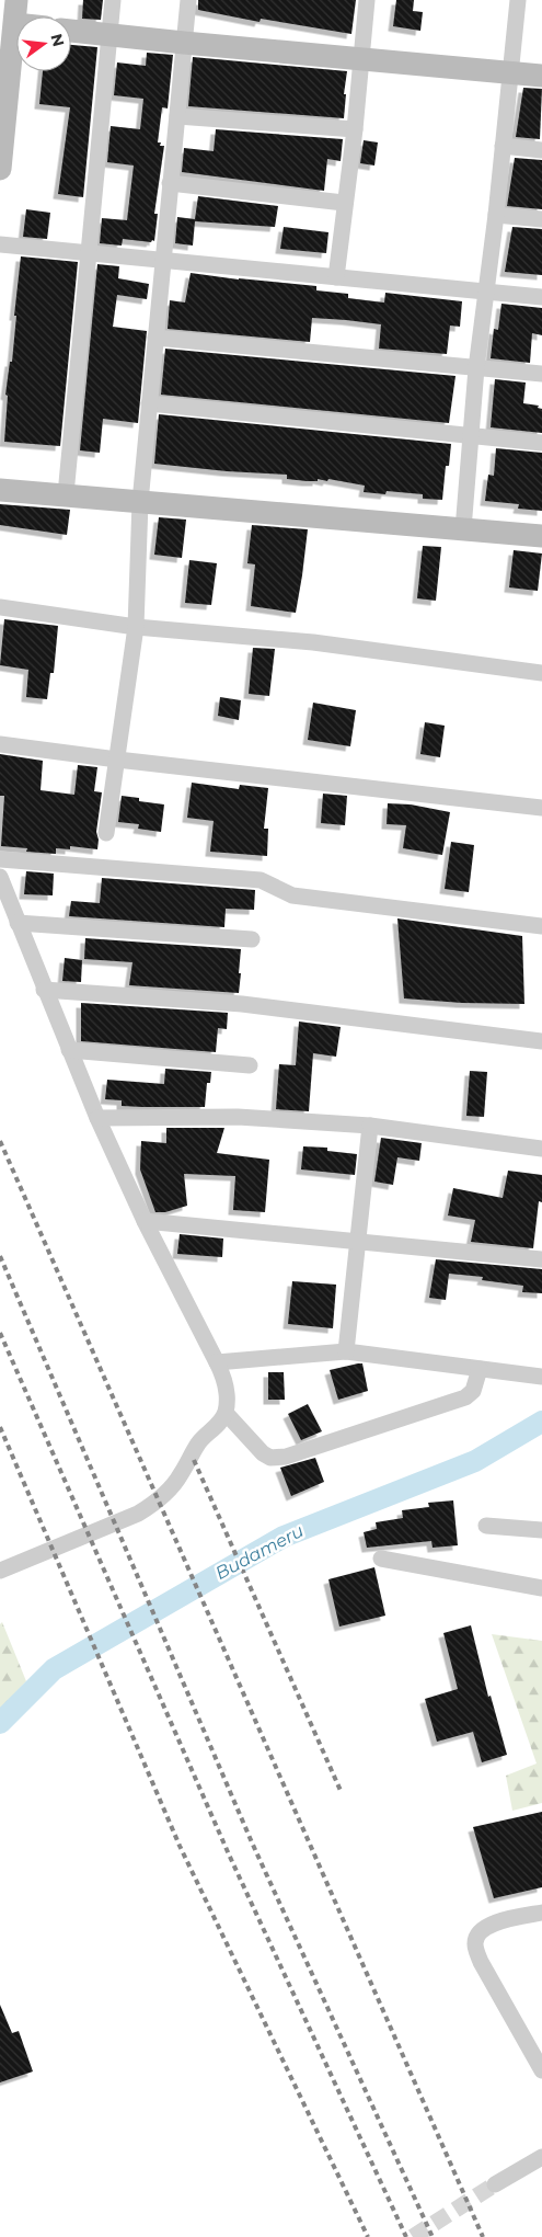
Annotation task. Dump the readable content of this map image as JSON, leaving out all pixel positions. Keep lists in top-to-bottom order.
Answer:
{
  "water": ["Budameru"],
  "north": "right"
}
